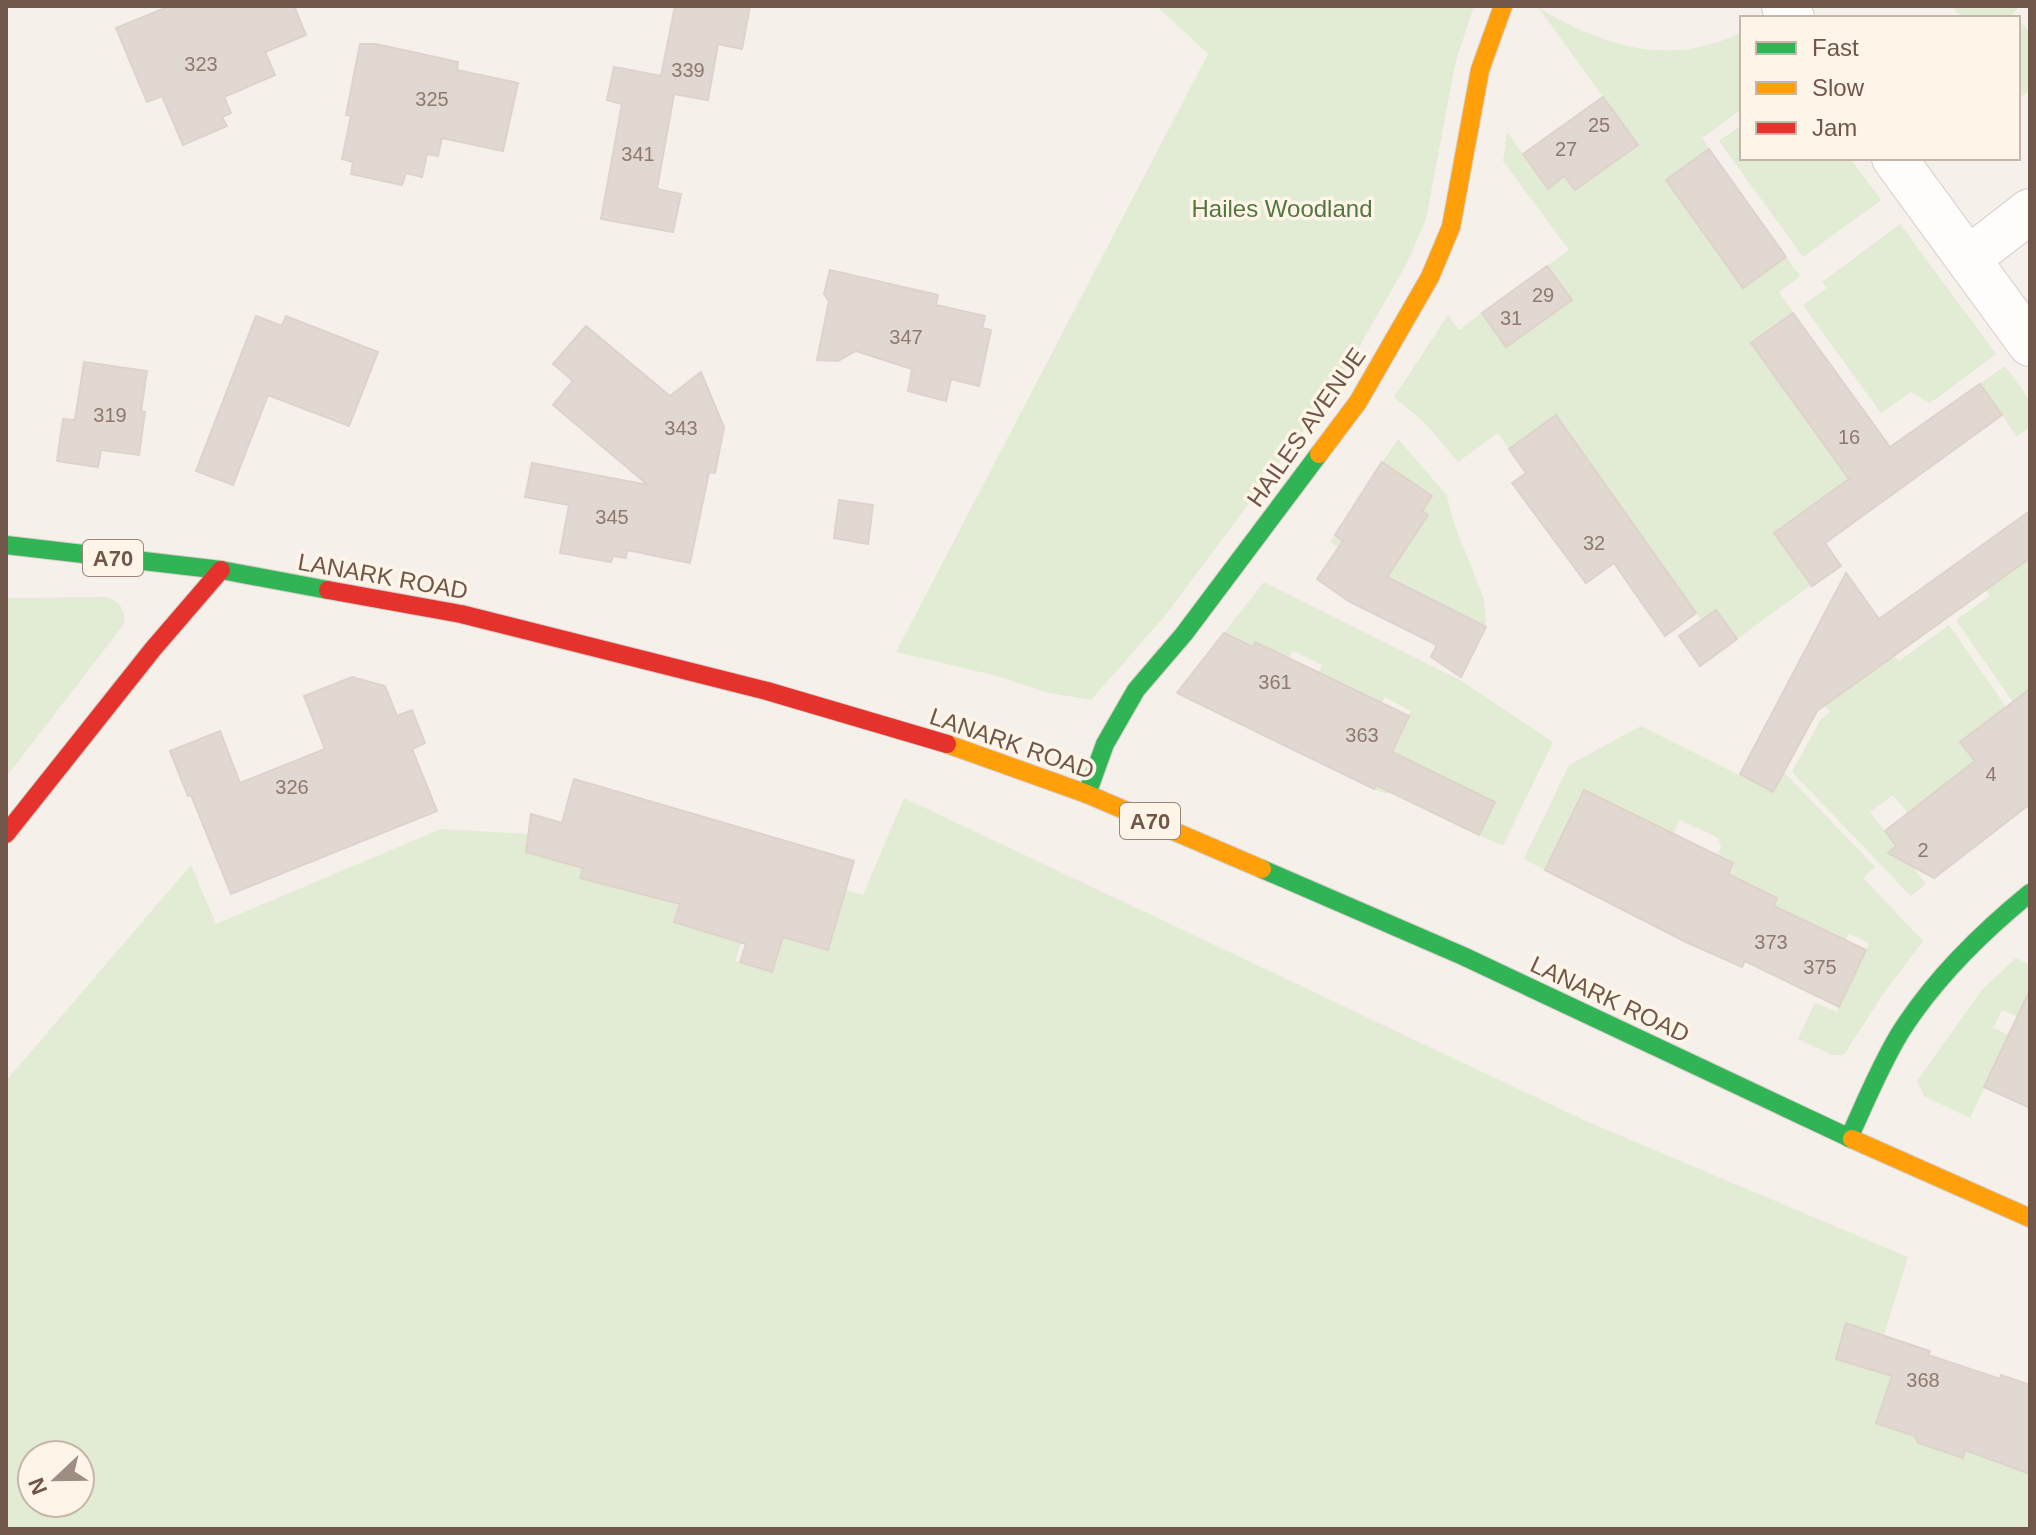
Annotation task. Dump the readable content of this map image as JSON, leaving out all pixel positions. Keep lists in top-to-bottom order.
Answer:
{
  "streets": {
    "main road": ["HAILES AVENUE", "A70", "LANARK ROAD"]
  },
  "crossings": [
    ["HAILES AVENUE", "LANARK ROAD"]
  ],
  "parks": ["Hailes Woodland"],
  "house_numbers": [
    "323",
    "339",
    "325",
    "25",
    "27",
    "341",
    "29",
    "31",
    "347",
    "319",
    "343",
    "16",
    "345",
    "32",
    "361",
    "363",
    "4",
    "326",
    "2",
    "373",
    "375",
    "368"
  ],
  "legend": ["Fast", "Slow", "Jam"],
  "north": "left"
}
